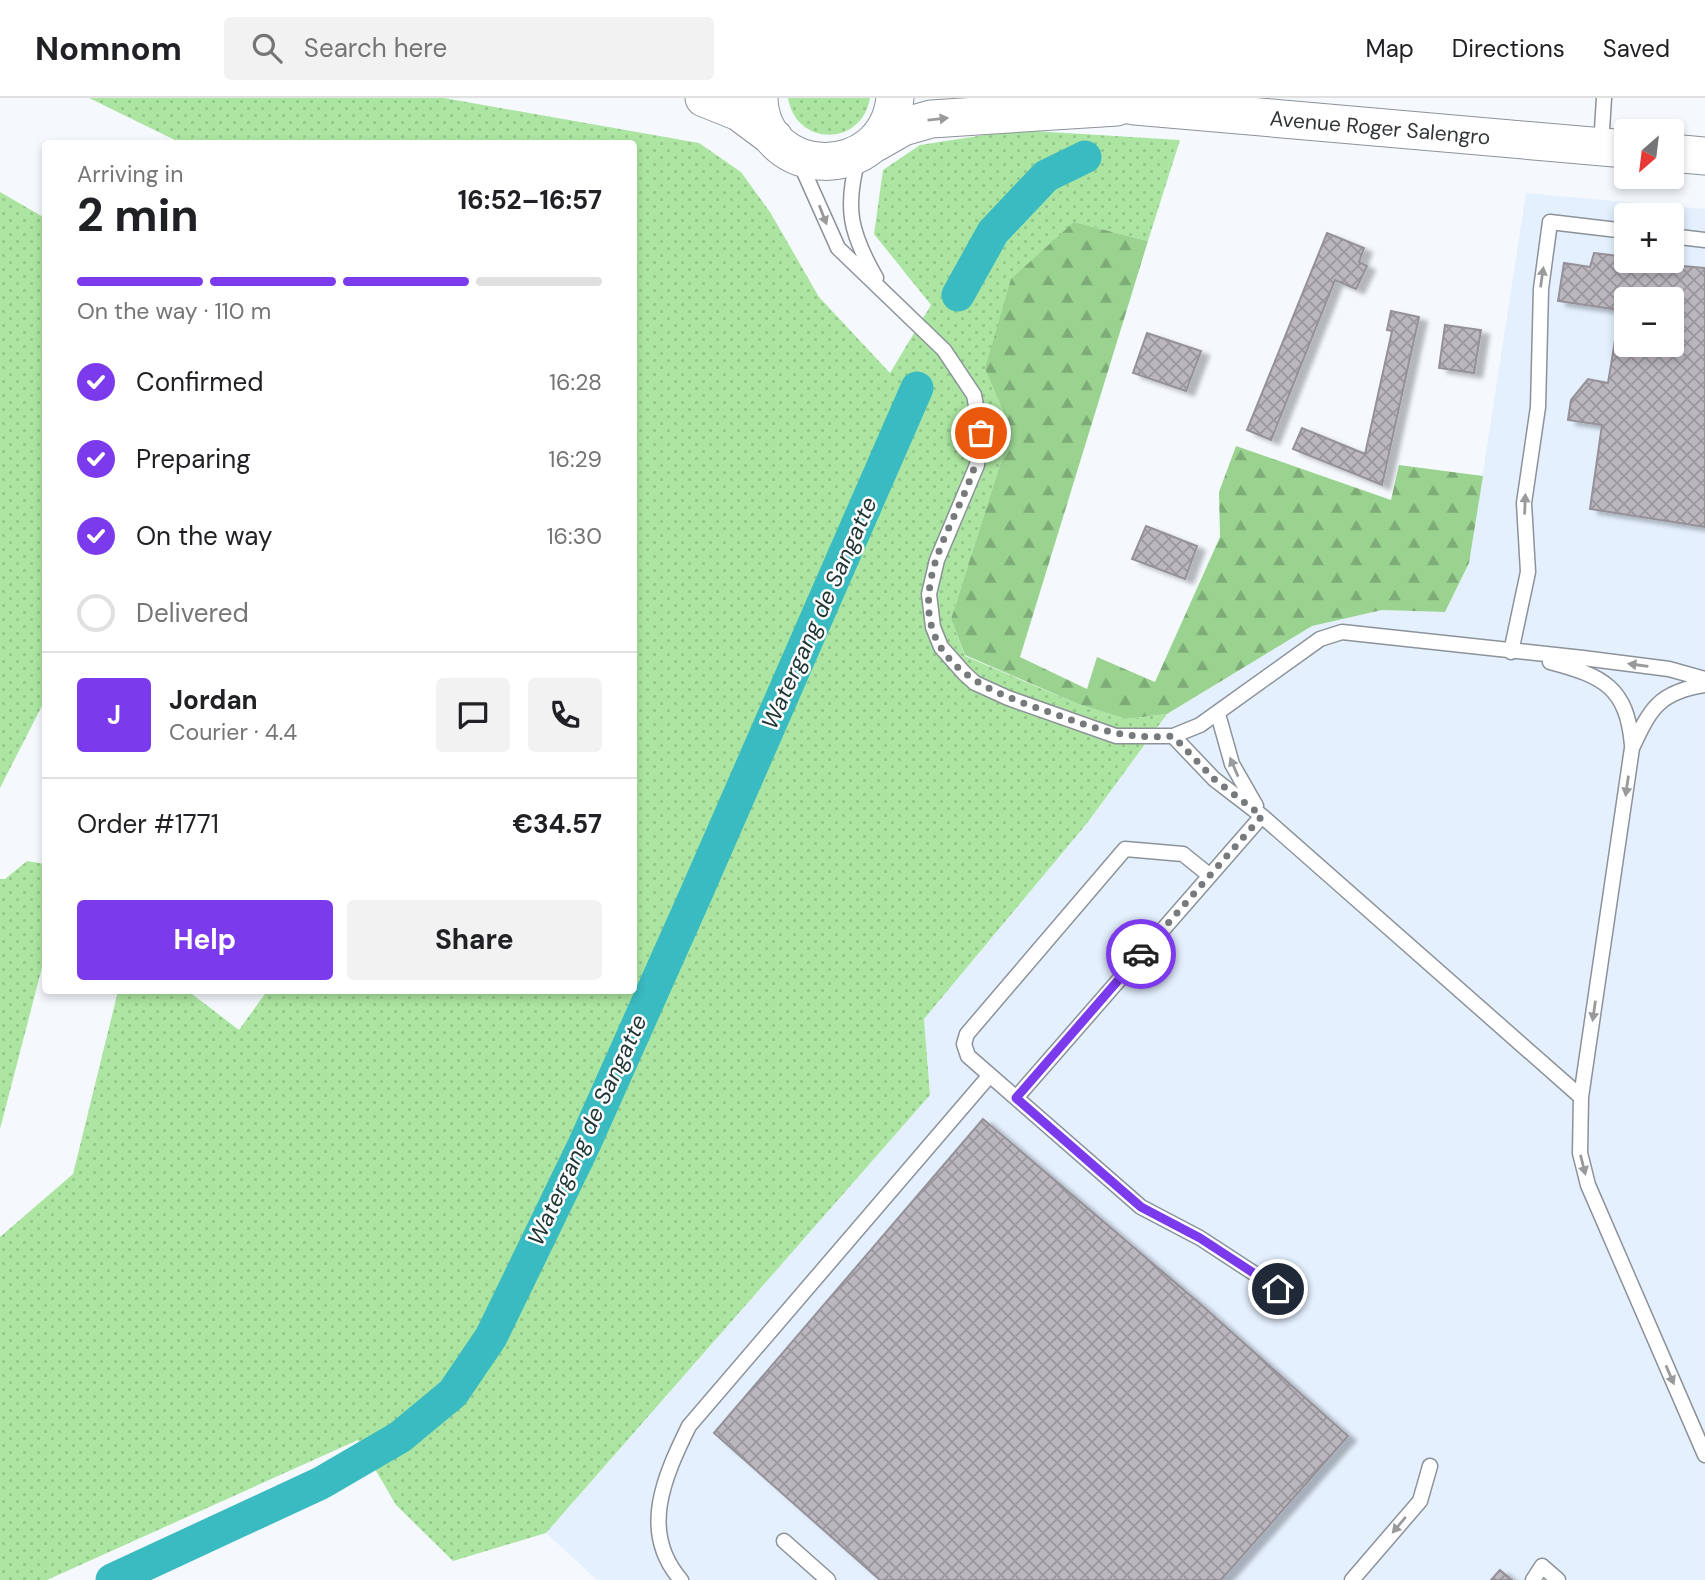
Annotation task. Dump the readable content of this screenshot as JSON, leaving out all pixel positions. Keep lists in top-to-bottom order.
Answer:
{
  "streets": {
    "main road": ["Avenue Roger Salengro"]
  },
  "water": ["Watergang de Sangatte"],
  "north": "bottom left",
  "page": {
    "header": "Nomnom",
    "search": "Search here",
    "nav": ["Map", "Directions", "Saved"],
    "map_buttons": ["+", "−"],
    "heading": ["2 min", "Arriving in", "16:52–16:57"],
    "panel": [
      "Jordan",
      "Courier · 4.4",
      "Order #1771",
      "€34.57"
    ],
    "bar": "On the way · 110 m",
    "list": [
      ["Confirmed", "16:28"],
      ["Preparing", "16:29"],
      ["On the way", "16:30"],
      "Delivered"
    ],
    "round": "J",
    "buttons": ["Help", "Share"]
  }
}
